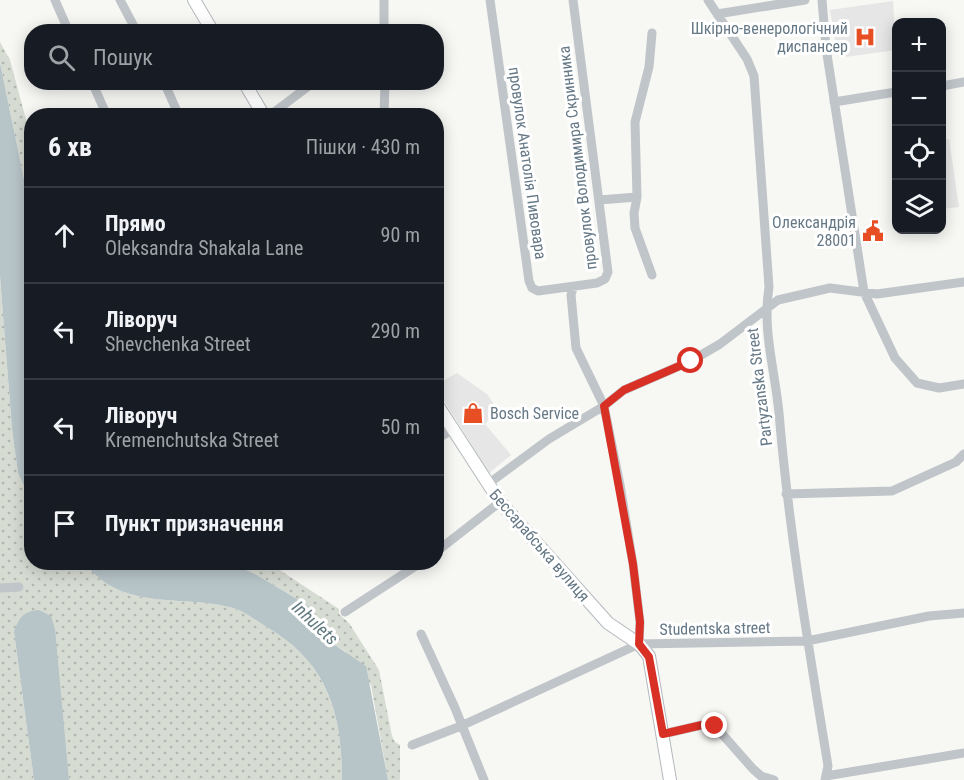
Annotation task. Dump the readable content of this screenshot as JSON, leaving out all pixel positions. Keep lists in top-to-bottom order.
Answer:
{
  "streets": {
    "main road": ["Бессарабська вулиця"],
    "street": [
      "провулок Володимира Скринника",
      "провулок Анатолія Пивовара",
      "Partyzanska Street",
      "Studentska street"
    ]
  },
  "crossings": [
    ["провулок Володимира Скринника", "провулок Анатолія Пивовара"],
    ["Partyzanska Street", "Studentska street"],
    ["Бессарабська вулиця", "Studentska street"]
  ],
  "water": ["Inhulets"],
  "places": {
    "hospital": ["Шкірно-венерологічний диспансер"],
    "public building": ["Олександрія 28001"],
    "shop": ["Bosch Service"]
  },
  "page": {
    "map_buttons": ["+", "−"],
    "search": "Пошук",
    "heading": ["6 хв", "Пішки · 430 m"],
    "list": [
      ["Прямо", "Oleksandra Shakala Lane", "90 m"],
      ["Ліворуч", "Shevchenka Street", "290 m"],
      ["Ліворуч", "Kremenchutska Street", "50 m"],
      "Пункт призначення"
    ]
  }
}
